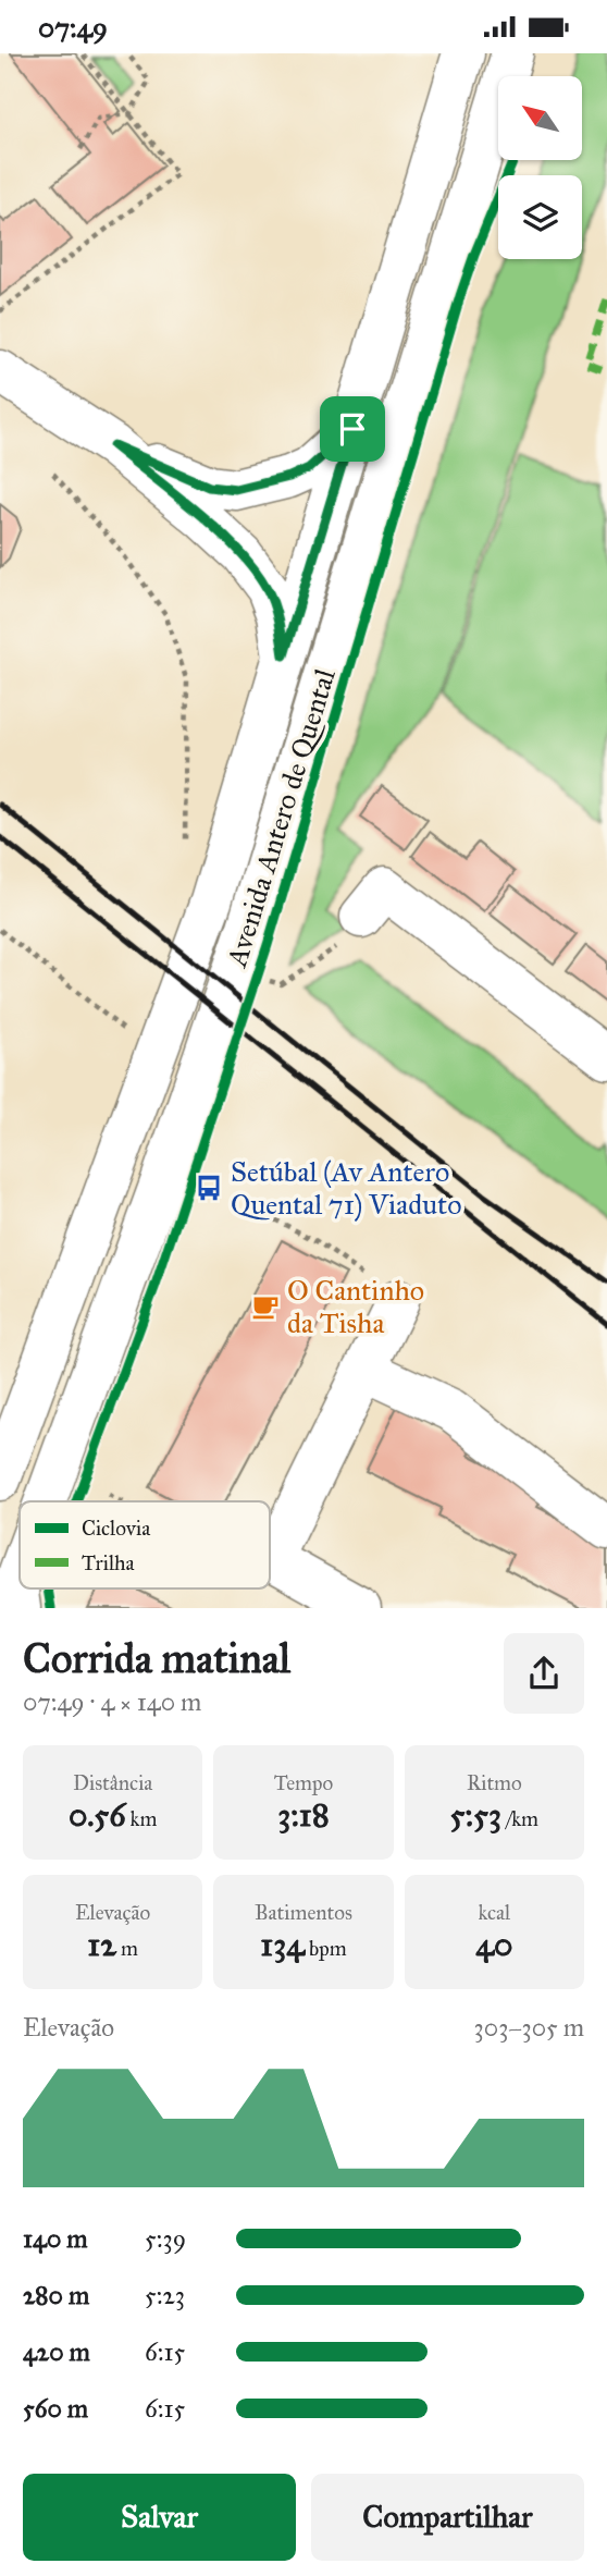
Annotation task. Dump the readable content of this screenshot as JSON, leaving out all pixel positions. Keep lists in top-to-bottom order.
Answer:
{
  "streets": {
    "main road": ["Avenida Antero de Quental"]
  },
  "places": {
    "bus stop": ["Setúbal (Av Antero Quental 71) Viaduto"],
    "cafe": ["O Cantinho da Tisha"]
  },
  "legend": ["Ciclovia", "Trilha"],
  "north": "top left",
  "page": {
    "status": "07:49",
    "heading": ["Corrida matinal", "07:49 · 4 × 140 m"],
    "stats": [
      ["Distância", "0.56 km"],
      ["Tempo", "3:18"],
      ["Ritmo", "5:53 /km"],
      ["Elevação", "12 m"],
      ["Batimentos", "134 bpm"],
      ["kcal", "40"]
    ],
    "chart": ["Elevação", "303–305 m"],
    "list": [
      {
        "name": "140 m",
        "note": "5:39"
      },
      {
        "name": "280 m",
        "note": "5:23"
      },
      {
        "name": "420 m",
        "note": "6:15"
      },
      {
        "name": "560 m",
        "note": "6:15"
      }
    ],
    "buttons": ["Salvar", "Compartilhar"]
  }
}
